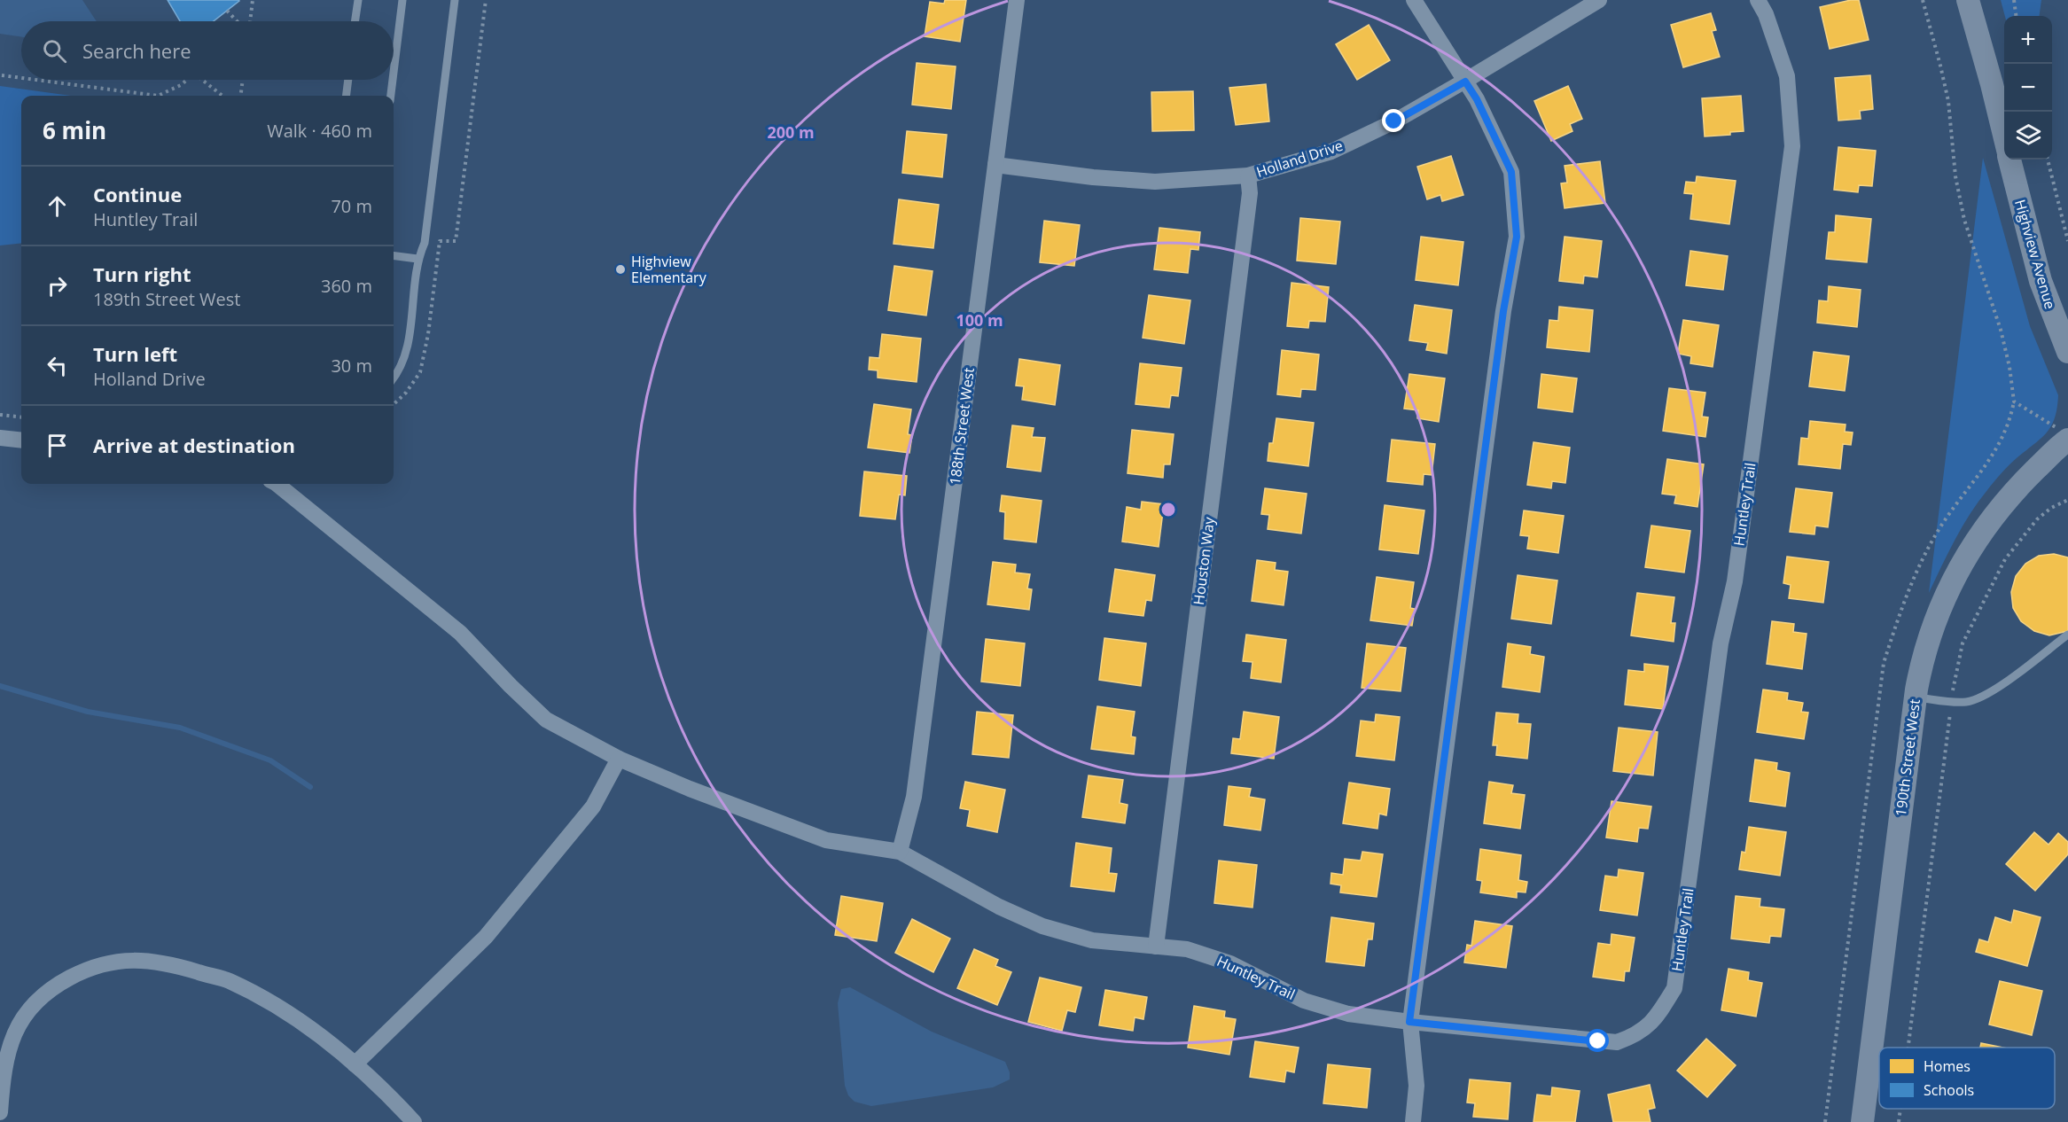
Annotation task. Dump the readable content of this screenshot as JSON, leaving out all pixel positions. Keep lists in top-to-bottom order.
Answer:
{
  "streets": {
    "street": [
      "Holland Drive",
      "Highview Avenue",
      "188th Street West",
      "Huntley Trail",
      "Houston Way",
      "190th Street West"
    ]
  },
  "crossings": [
    ["Holland Drive", "188th Street West"],
    ["Holland Drive", "Houston Way"],
    ["188th Street West", "Huntley Trail"],
    ["Huntley Trail", "Houston Way"]
  ],
  "places": ["Highview Elementary"],
  "legend": ["Homes", "Schools"],
  "page": {
    "map_buttons": ["+", "−"],
    "search": "Search here",
    "heading": ["6 min", "Walk · 460 m"],
    "list": [
      ["Continue", "Huntley Trail", "70 m"],
      ["Turn right", "189th Street West", "360 m"],
      ["Turn left", "Holland Drive", "30 m"],
      "Arrive at destination"
    ]
  },
  "rings": ["200 m", "100 m"]
}
